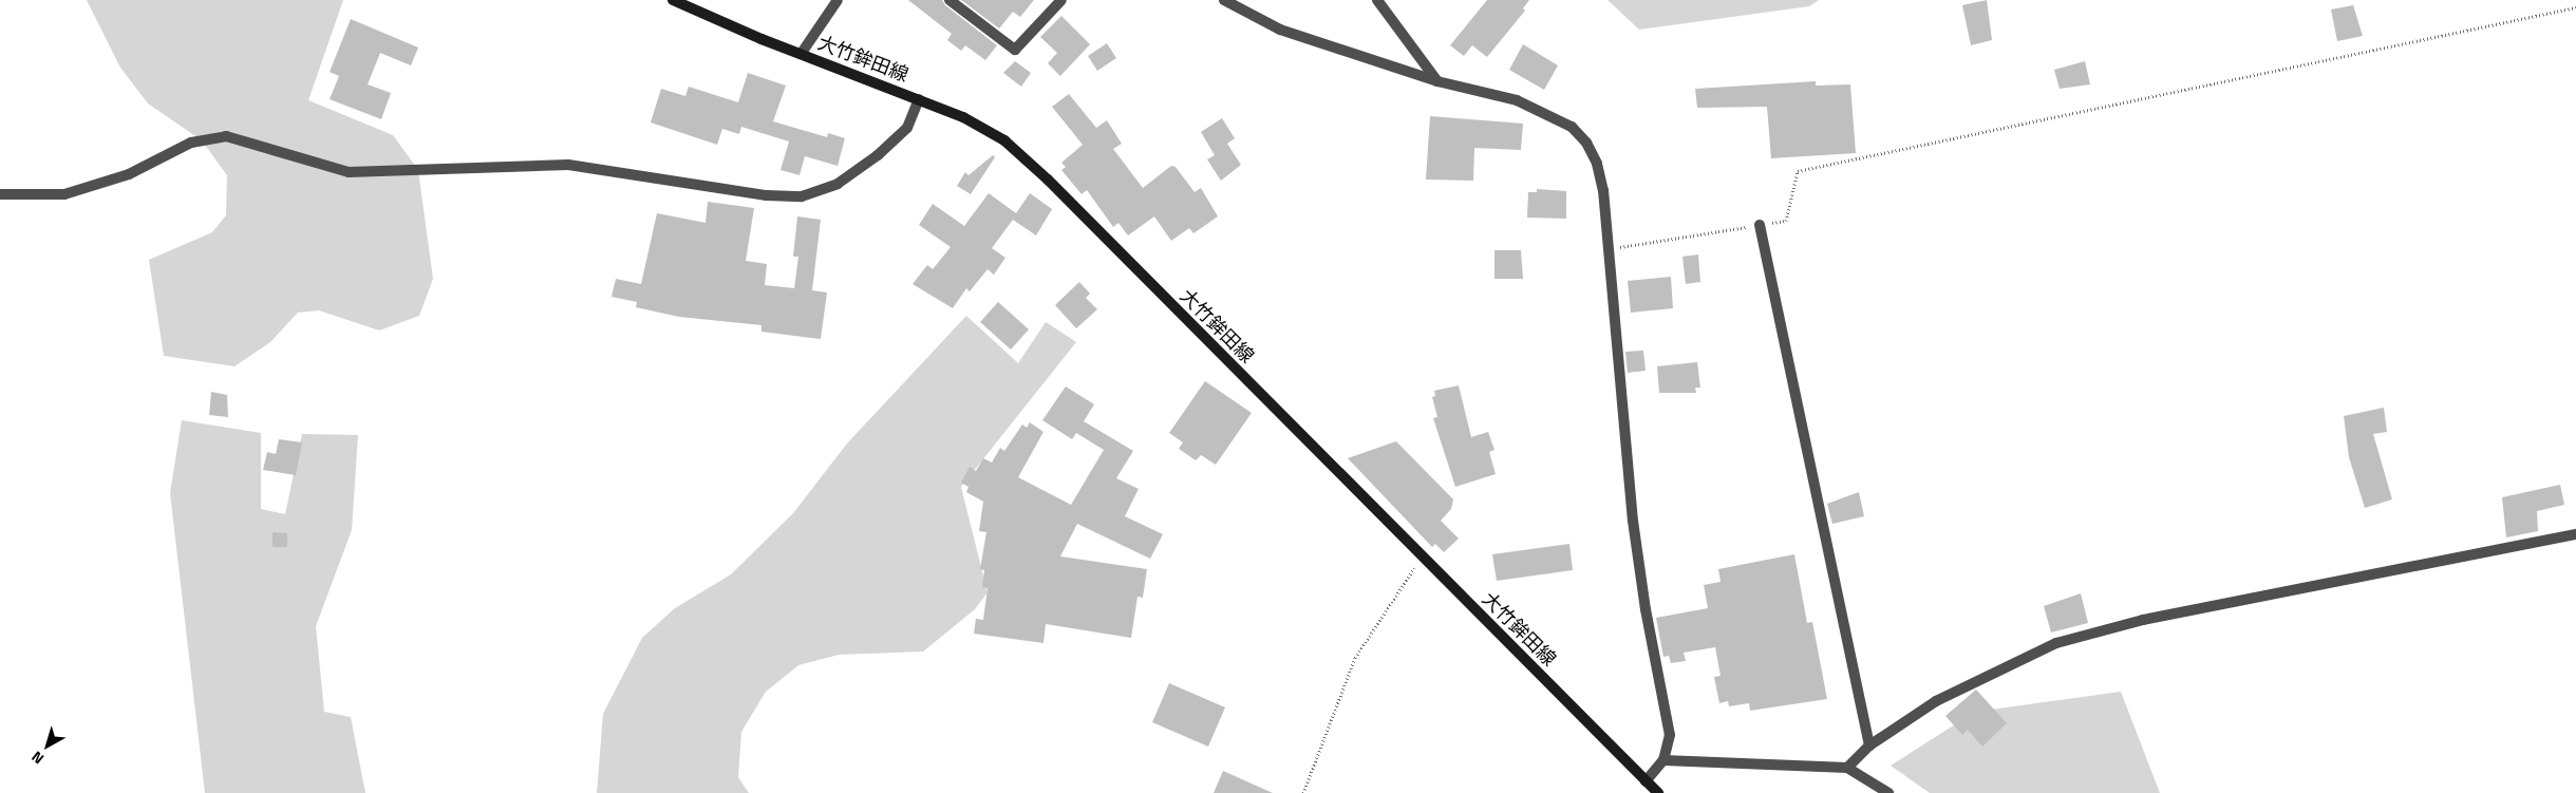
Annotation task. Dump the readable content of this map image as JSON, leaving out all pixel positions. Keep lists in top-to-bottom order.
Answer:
{
  "streets": {
    "main road": ["大竹鉾田線"]
  },
  "north": "bottom left"
}
